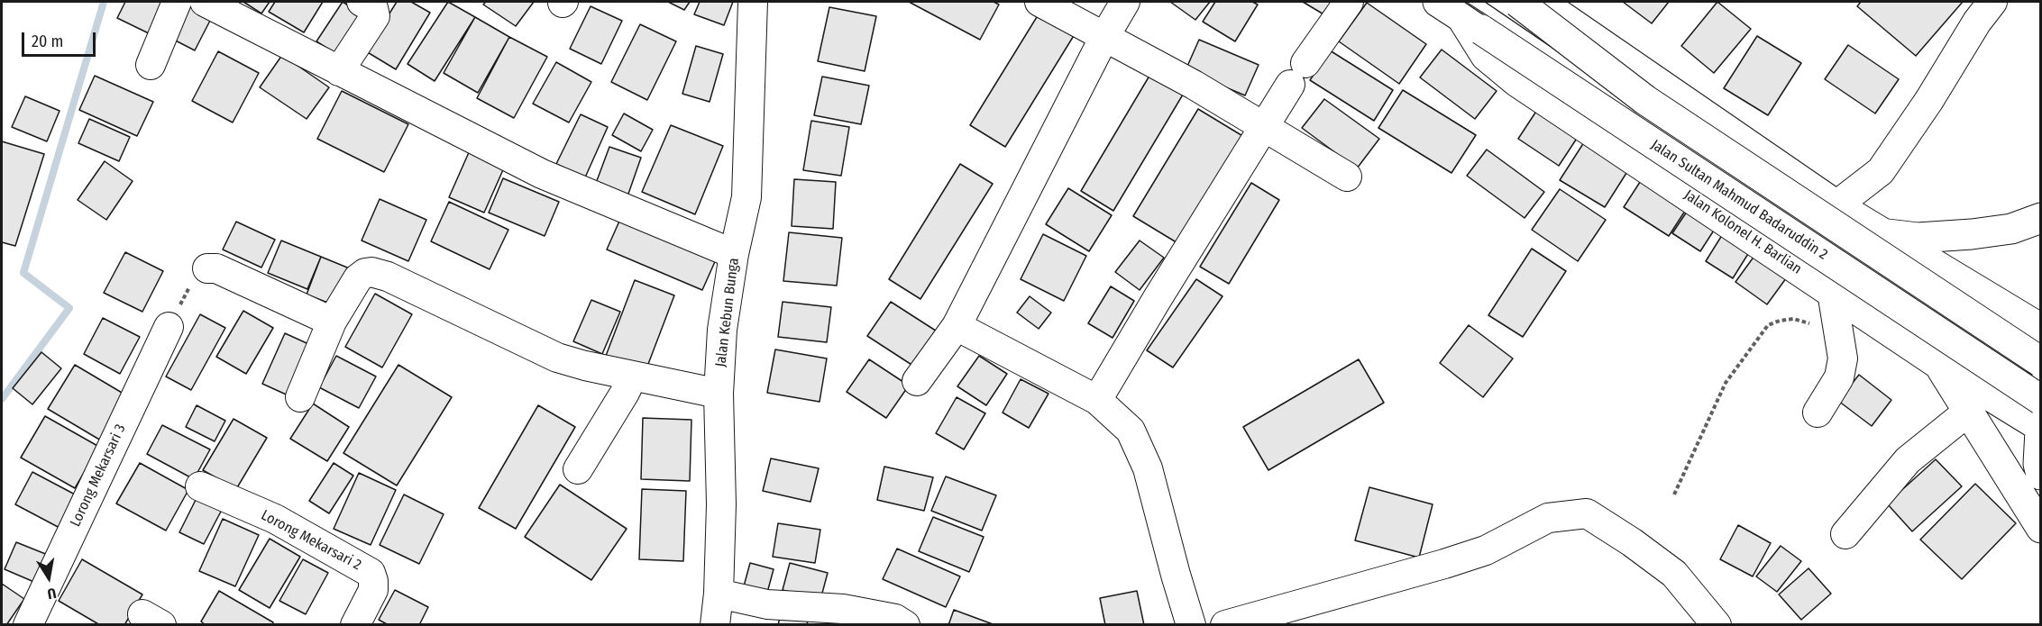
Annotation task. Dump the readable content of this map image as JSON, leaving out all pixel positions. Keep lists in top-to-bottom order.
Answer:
{
  "streets": {
    "highway": ["Jalan Sultan Mahmud Badaruddin 2", "Jalan Kolonel H. Barlian"],
    "street": ["Jalan Kebun Bunga", "Lorong Mekarsari 3", "Lorong Mekarsari 2"]
  },
  "crossings": [
    ["Jalan Sultan Mahmud Badaruddin 2", "Jalan Kolonel H. Barlian"]
  ],
  "scale_bar": "20 m",
  "north": "bottom"
}
